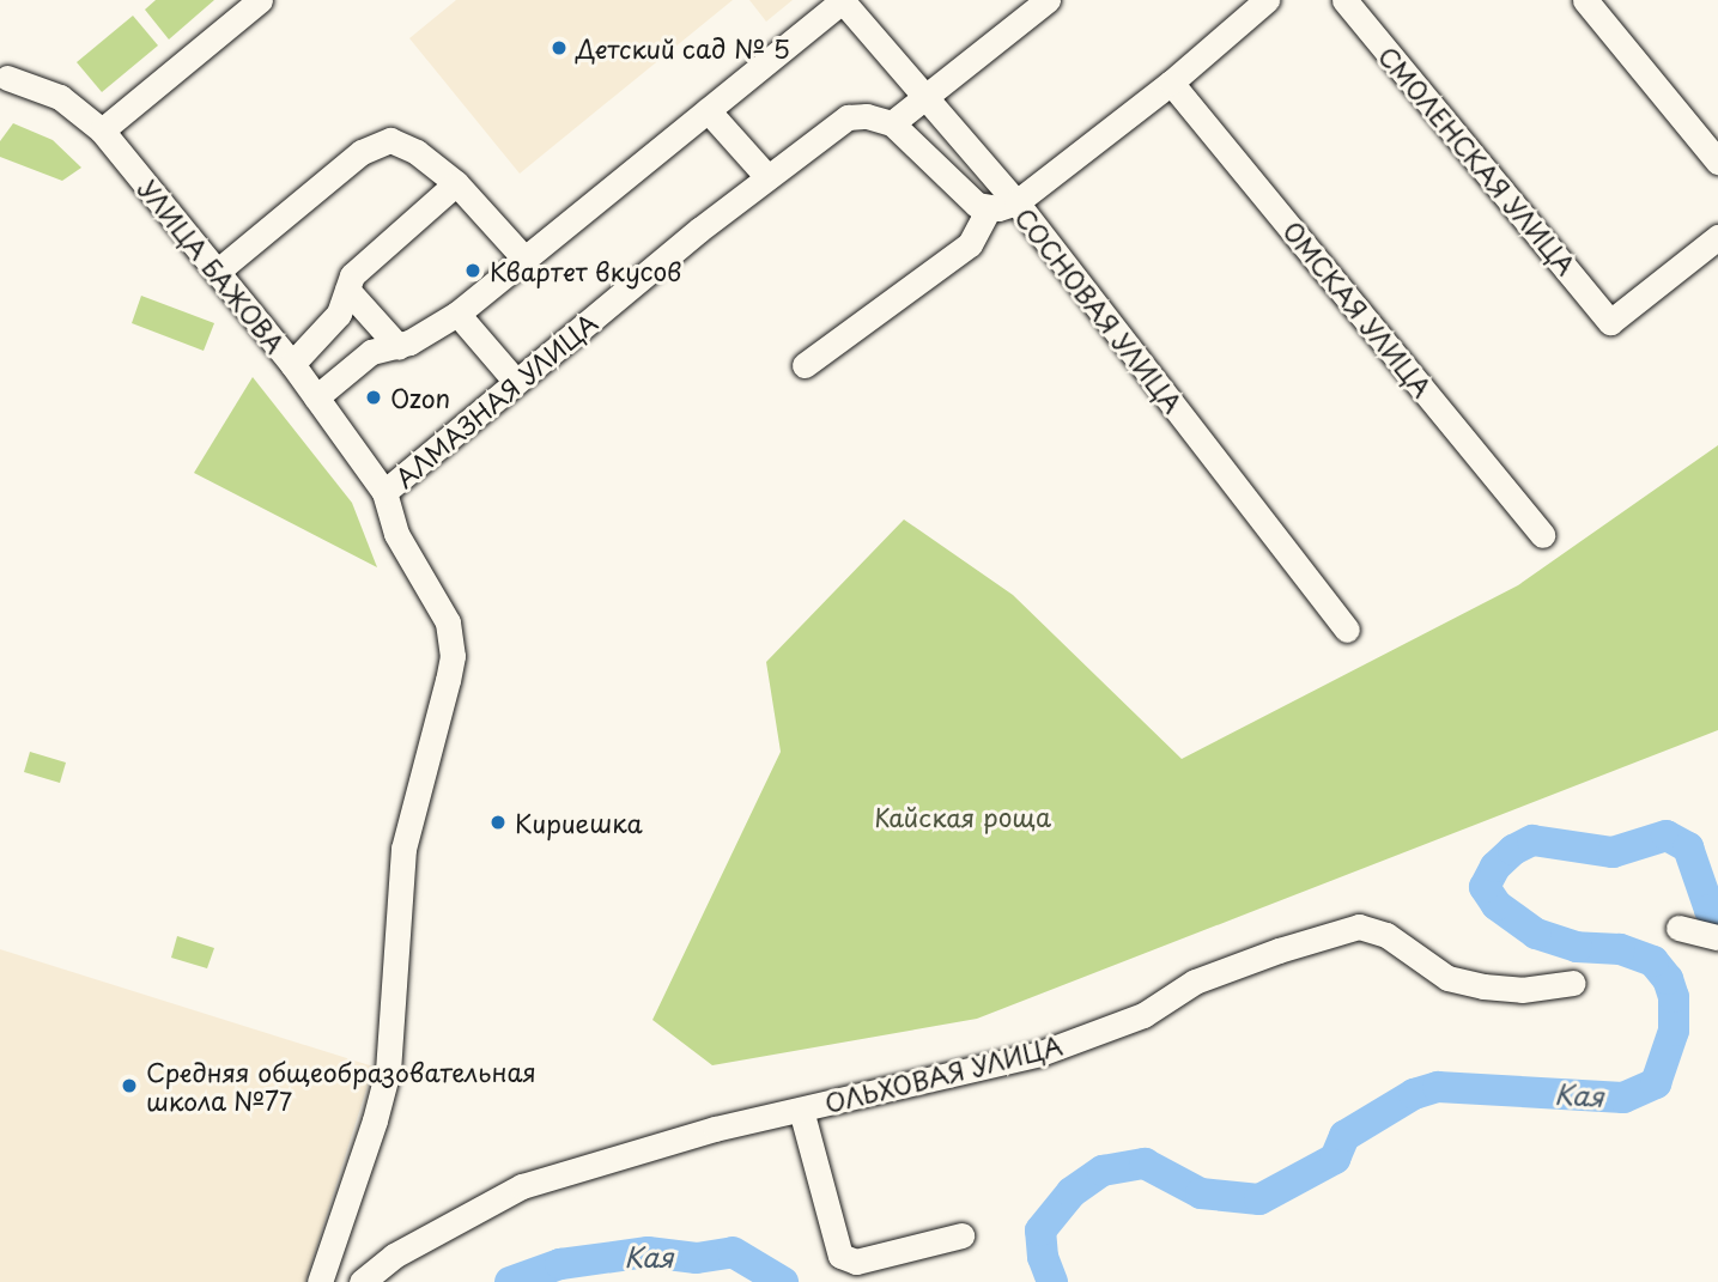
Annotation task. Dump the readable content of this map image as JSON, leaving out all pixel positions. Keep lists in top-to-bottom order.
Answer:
{
  "streets": {
    "street": [
      "СМОЛЕНСКАЯ УЛИЦА",
      "УЛИЦА БАЖОВА",
      "ОМСКАЯ УЛИЦА",
      "СОСНОВАЯ УЛИЦА",
      "АЛМАЗНАЯ УЛИЦА",
      "ОЛЬХОВАЯ УЛИЦА"
    ]
  },
  "crossings": [
    ["УЛИЦА БАЖОВА", "АЛМАЗНАЯ УЛИЦА"]
  ],
  "water": ["Кая"],
  "parks": ["Кайская роща"],
  "places": [
    "Детский сад № 5",
    "Квартет вкусов",
    "Ozon",
    "Кириешка",
    "Средняя общеобразовательная школа №77"
  ]
}
